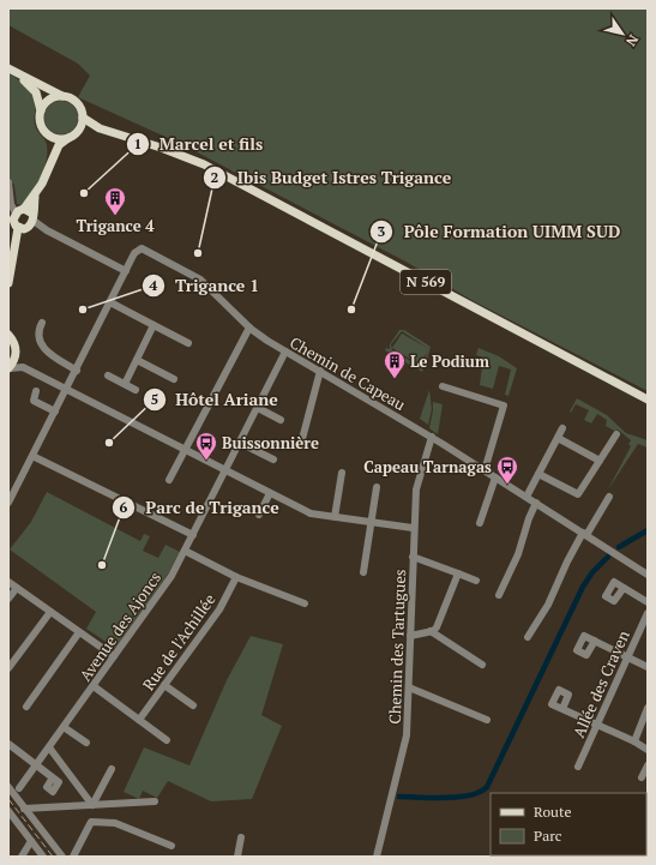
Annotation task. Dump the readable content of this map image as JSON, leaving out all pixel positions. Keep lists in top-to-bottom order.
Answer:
{
  "streets": {
    "main road": ["N 569"],
    "street": [
      "Chemin de Capeau",
      "Avenue des Ajoncs",
      "Rue de l'Achillée",
      "Chemin des Tartugues",
      "Allée des Craven"
    ]
  },
  "crossings": [
    ["Chemin de Capeau", "Avenue des Ajoncs"],
    ["Chemin de Capeau", "Chemin des Tartugues"]
  ],
  "places": {
    "other": [
      "Marcel et fils",
      "Ibis Budget Istres Trigance",
      "Trigance 1",
      "Pôle Formation UIMM SUD",
      "Hôtel Ariane",
      "Parc de Trigance"
    ],
    "building": ["Trigance 4", "Le Podium"],
    "bus stop": ["Buissonnière", "Capeau Tarnagas"]
  },
  "legend": ["Route", "Parc"],
  "north": "bottom right"
}
